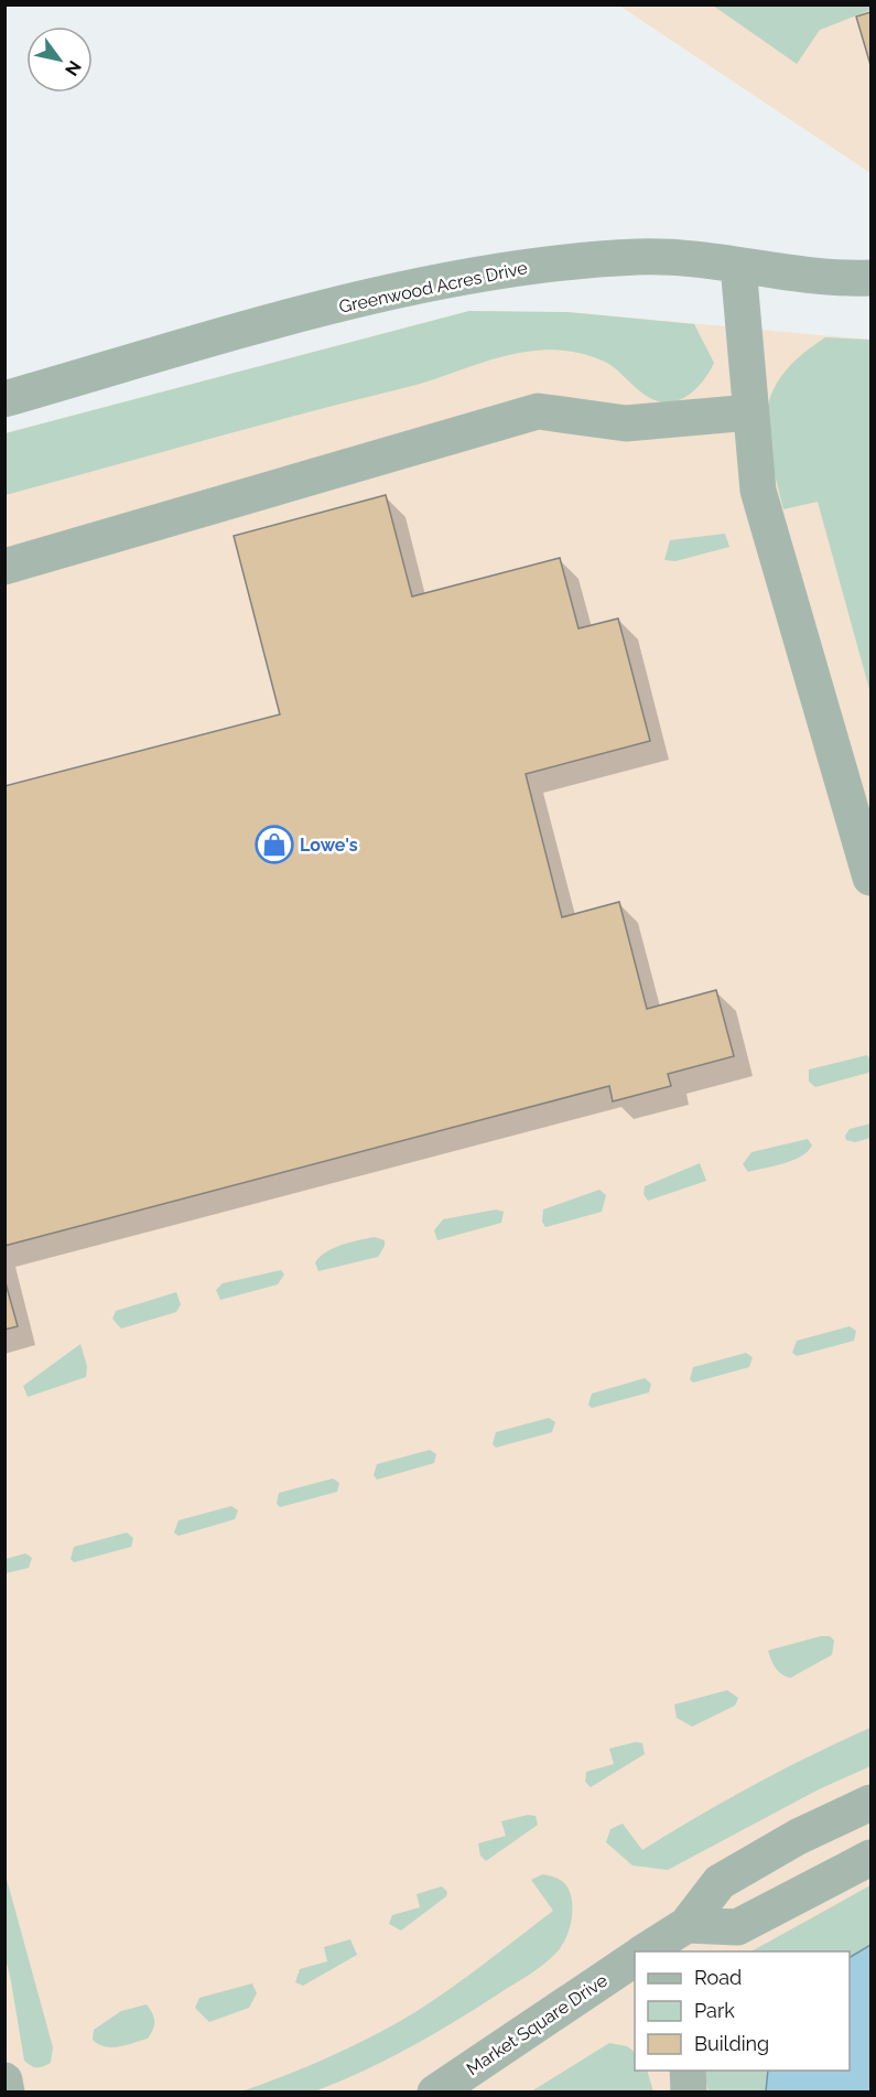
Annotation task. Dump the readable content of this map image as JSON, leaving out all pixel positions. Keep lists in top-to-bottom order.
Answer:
{
  "streets": {
    "street": ["Greenwood Acres Drive", "Market Square Drive"]
  },
  "places": {
    "shop": ["Lowe's"]
  },
  "legend": ["Road", "Park", "Building"],
  "north": "bottom right"
}
